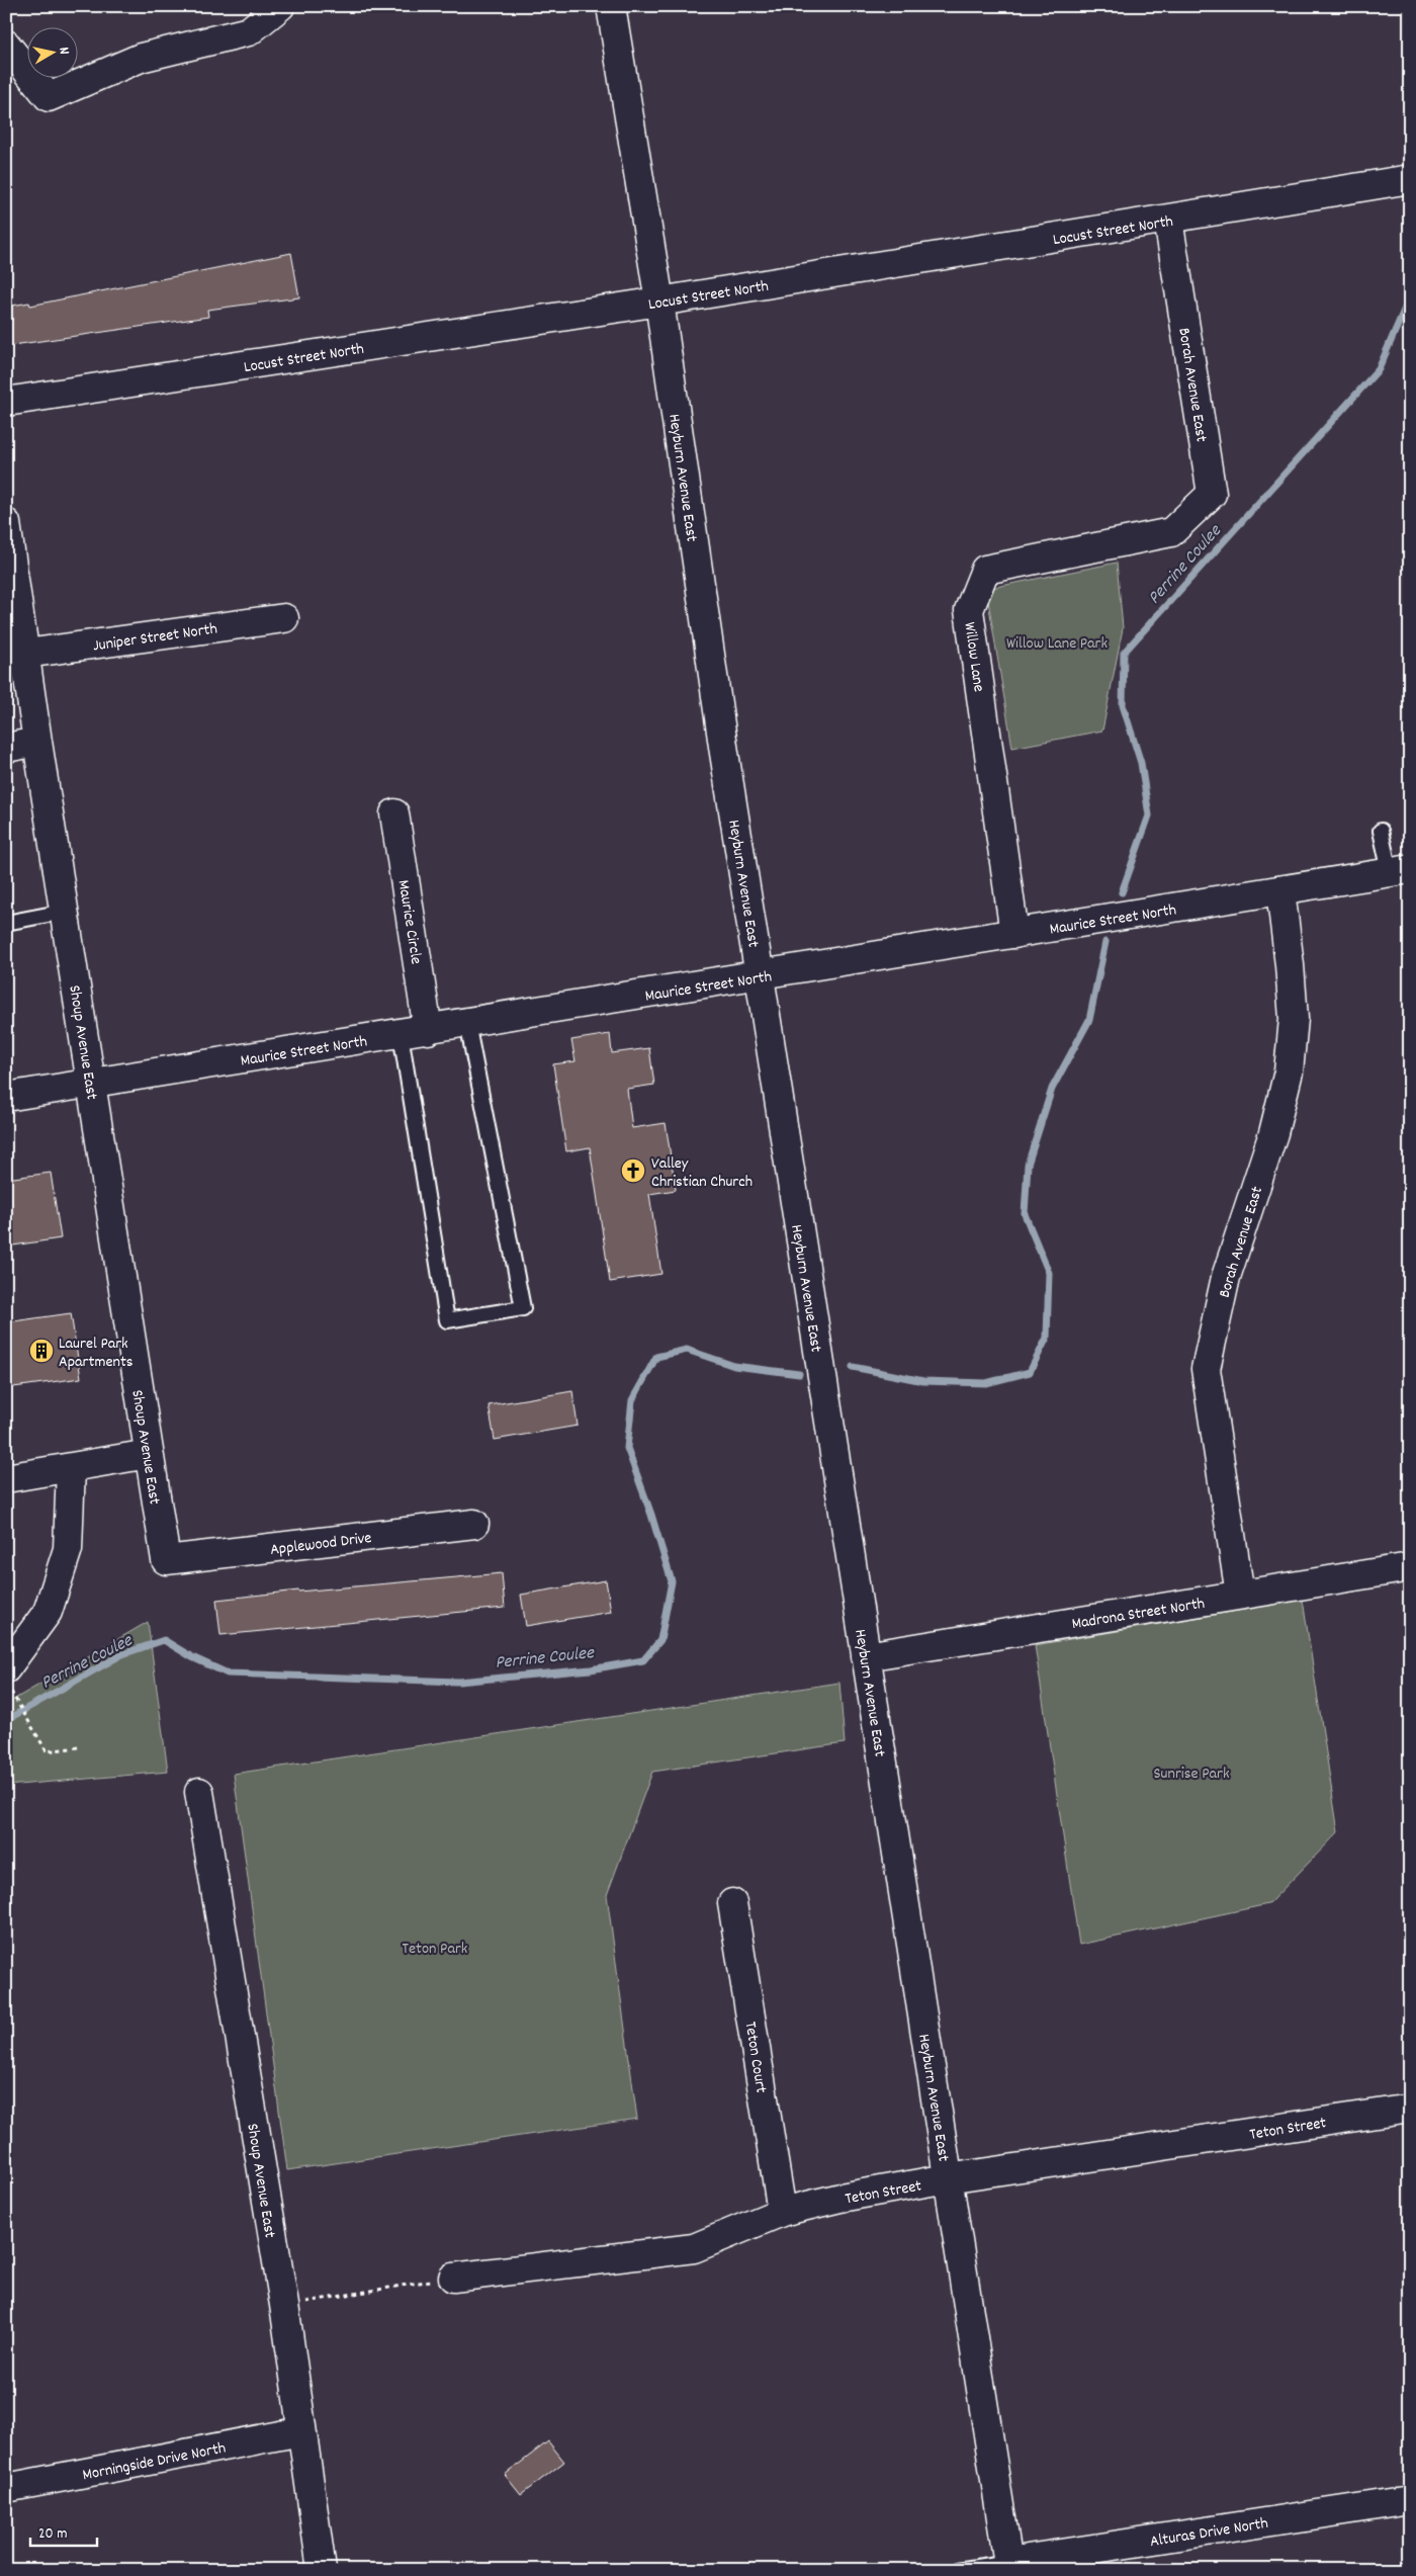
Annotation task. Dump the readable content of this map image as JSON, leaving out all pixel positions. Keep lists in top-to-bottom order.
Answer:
{
  "streets": {
    "street": [
      "Locust Street North",
      "Borah Avenue East",
      "Heyburn Avenue East",
      "Juniper Street North",
      "Willow Lane",
      "Maurice Street North",
      "Maurice Circle",
      "Shoup Avenue East",
      "Applewood Drive",
      "Madrona Street North",
      "Teton Court",
      "Teton Street",
      "Morningside Drive North",
      "Alturas Drive North"
    ]
  },
  "crossings": [
    ["Locust Street North", "Borah Avenue East"],
    ["Locust Street North", "Heyburn Avenue East"],
    ["Borah Avenue East", "Willow Lane"],
    ["Borah Avenue East", "Maurice Street North"],
    ["Borah Avenue East", "Madrona Street North"],
    ["Heyburn Avenue East", "Maurice Street North"],
    ["Heyburn Avenue East", "Madrona Street North"],
    ["Heyburn Avenue East", "Teton Street"],
    ["Heyburn Avenue East", "Alturas Drive North"],
    ["Juniper Street North", "Shoup Avenue East"],
    ["Willow Lane", "Maurice Street North"],
    ["Maurice Street North", "Maurice Circle"],
    ["Maurice Street North", "Shoup Avenue East"],
    ["Shoup Avenue East", "Applewood Drive"],
    ["Shoup Avenue East", "Morningside Drive North"],
    ["Teton Court", "Teton Street"]
  ],
  "water": ["Perrine Coulee"],
  "parks": ["Willow Lane Park", "Sunrise Park", "Teton Park"],
  "places": {
    "church": ["Valley Christian Church"],
    "building": ["Laurel Park Apartments"]
  },
  "scale_bar": "20 m",
  "north": "right"
}
